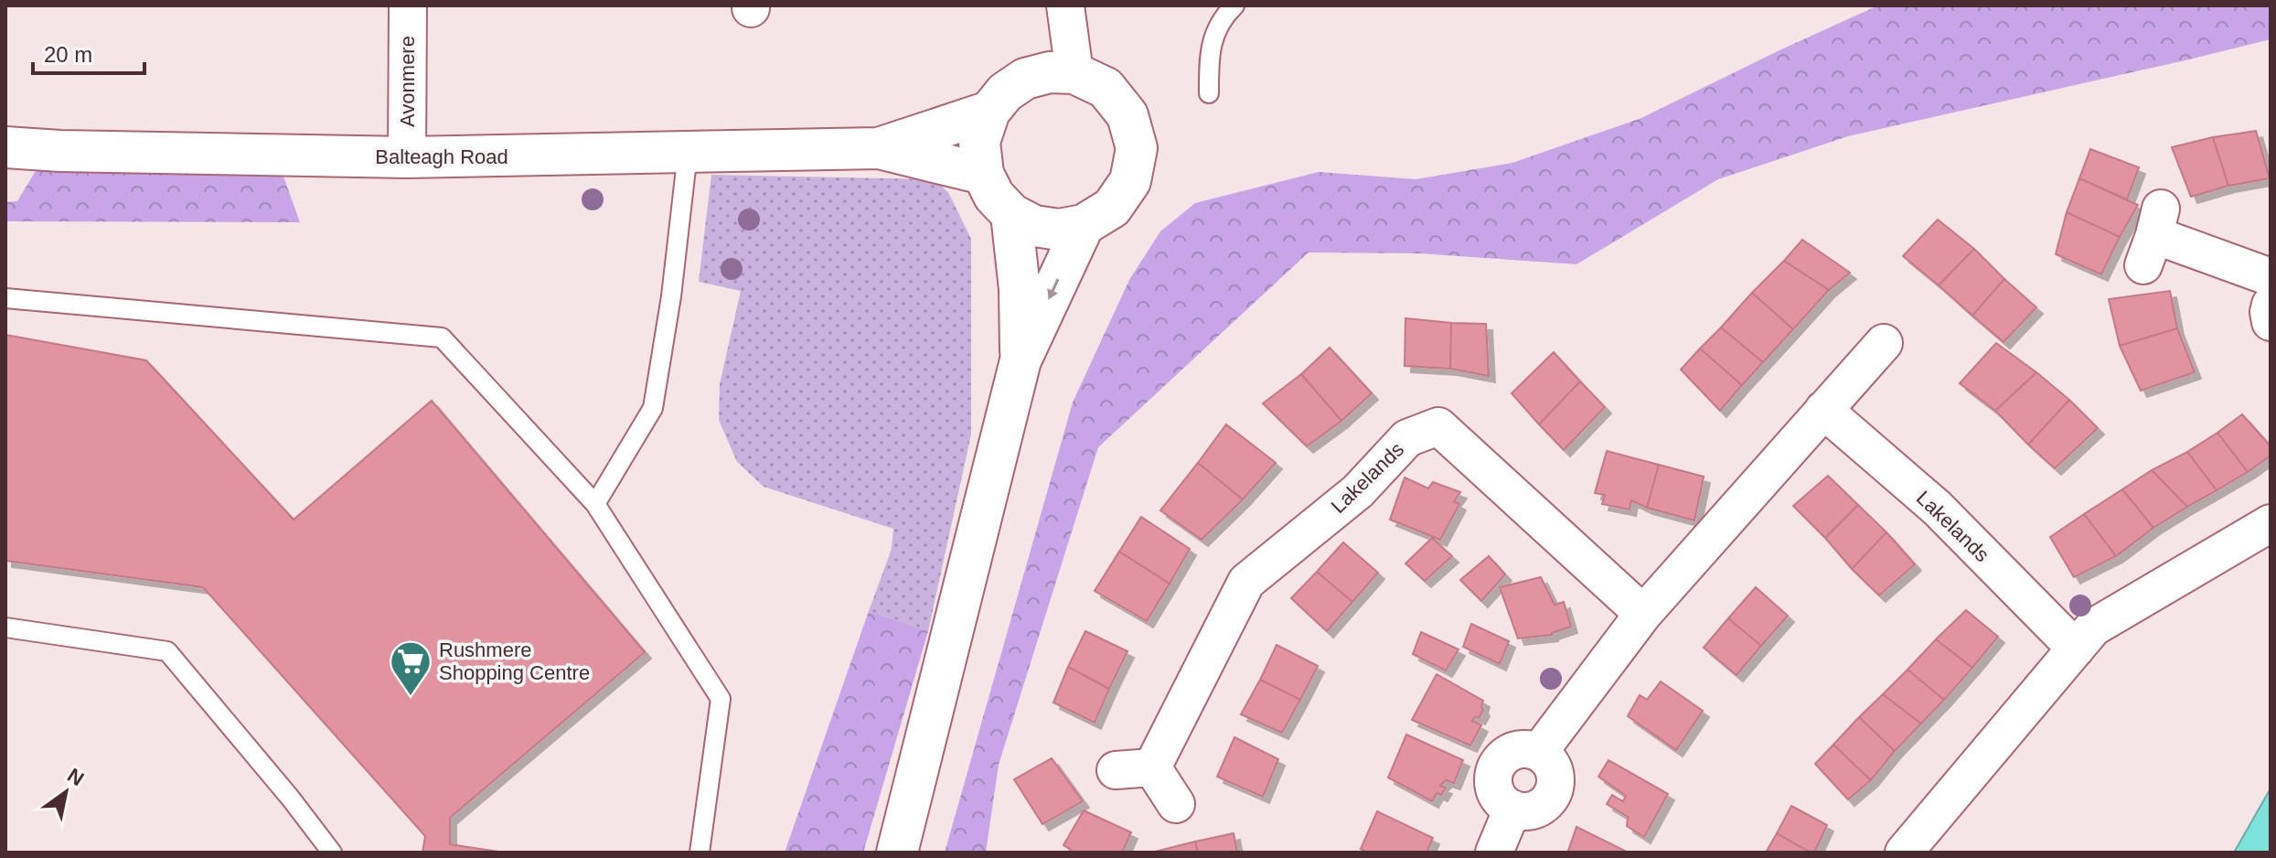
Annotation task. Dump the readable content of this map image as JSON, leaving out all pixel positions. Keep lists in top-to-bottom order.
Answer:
{
  "streets": {
    "street": ["Avonmere", "Balteagh Road", "Lakelands"]
  },
  "crossings": [
    ["Avonmere", "Balteagh Road"]
  ],
  "places": {
    "supermarket": ["Rushmere Shopping Centre"]
  },
  "scale_bar": "20 m",
  "north": "top right"
}
